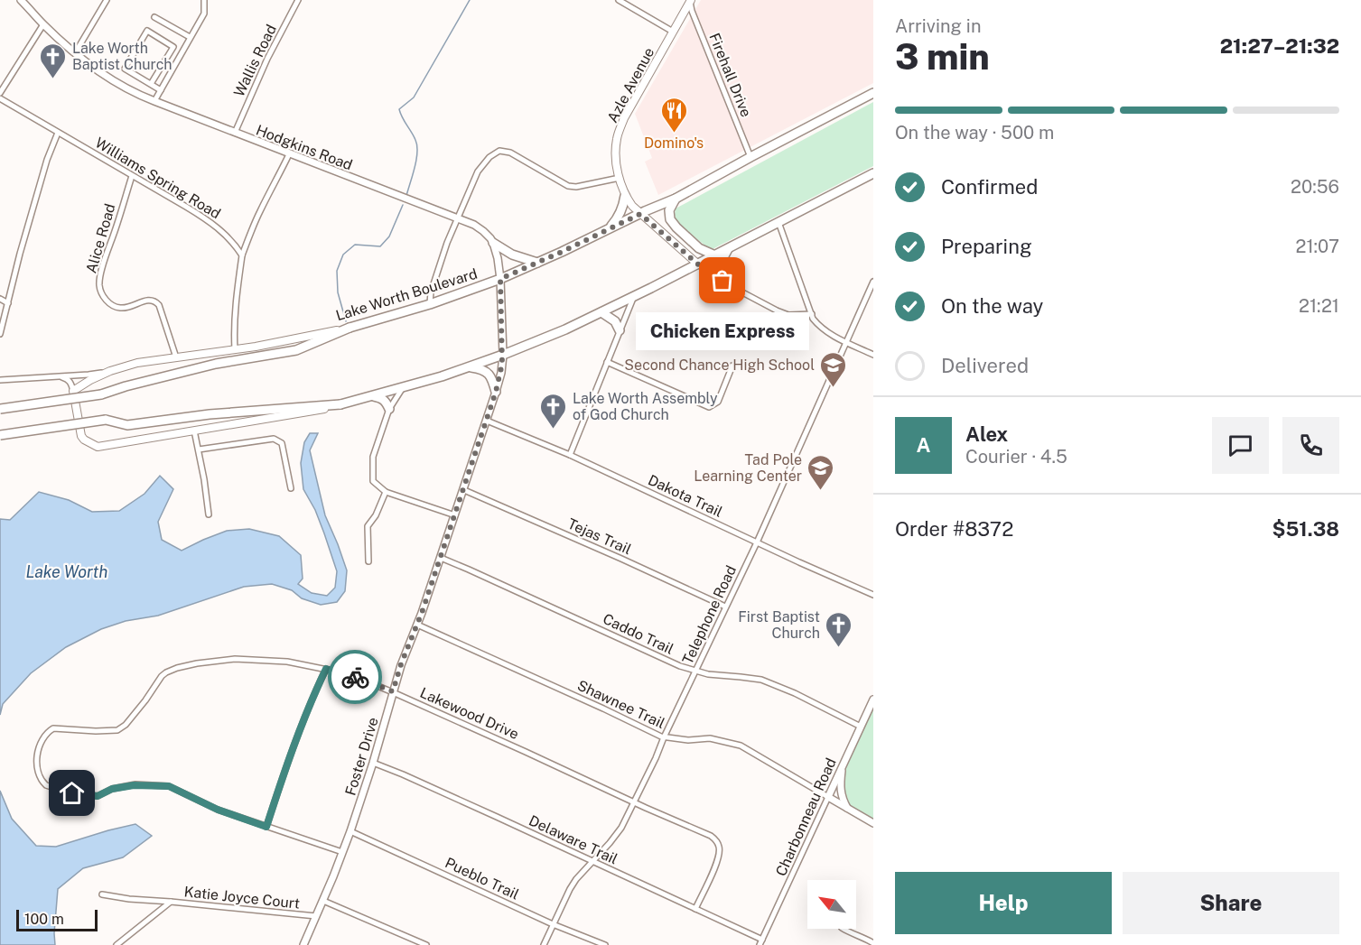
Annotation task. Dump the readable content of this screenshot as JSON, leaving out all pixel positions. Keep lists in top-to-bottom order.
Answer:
{
  "streets": {
    "highway": ["Lake Worth Boulevard"],
    "main road": ["Azle Avenue"],
    "street": [
      "Wallis Road",
      "Firehall Drive",
      "Hodgkins Road",
      "Williams Spring Road",
      "Alice Road",
      "Dakota Trail",
      "Tejas Trail",
      "Telephone Road",
      "Caddo Trail",
      "Shawnee Trail",
      "Lakewood Drive",
      "Foster Drive",
      "Charbonneau Road",
      "Delaware Trail",
      "Pueblo Trail",
      "Katie Joyce Court"
    ]
  },
  "crossings": [
    ["Wallis Road", "Hodgkins Road"],
    ["Firehall Drive", "Azle Avenue"],
    ["Firehall Drive", "Lake Worth Boulevard"],
    ["Azle Avenue", "Lake Worth Boulevard"],
    ["Williams Spring Road", "Alice Road"],
    ["Alice Road", "Lake Worth Boulevard"],
    ["Dakota Trail", "Telephone Road"],
    ["Dakota Trail", "Foster Drive"],
    ["Tejas Trail", "Telephone Road"],
    ["Tejas Trail", "Foster Drive"],
    ["Telephone Road", "Caddo Trail"],
    ["Telephone Road", "Shawnee Trail"],
    ["Telephone Road", "Lakewood Drive"],
    ["Telephone Road", "Delaware Trail"],
    ["Telephone Road", "Pueblo Trail"],
    ["Caddo Trail", "Foster Drive"],
    ["Caddo Trail", "Charbonneau Road"],
    ["Shawnee Trail", "Foster Drive"],
    ["Shawnee Trail", "Charbonneau Road"],
    ["Lakewood Drive", "Foster Drive"],
    ["Lakewood Drive", "Delaware Trail"],
    ["Foster Drive", "Delaware Trail"],
    ["Foster Drive", "Pueblo Trail"],
    ["Foster Drive", "Katie Joyce Court"],
    ["Charbonneau Road", "Delaware Trail"]
  ],
  "water": ["Lake Worth"],
  "places": {
    "church": ["Lake Worth Baptist Church", "Lake Worth Assembly of God Church", "First Baptist Church"],
    "restaurant": ["Domino's"],
    "other": ["Chicken Express"],
    "school or university": ["Second Chance High School", "Tad Pole Learning Center"]
  },
  "scale_bar": "100 m",
  "north": "top left",
  "page": {
    "heading": ["3 min", "Arriving in", "21:27–21:32"],
    "panel": [
      "Alex",
      "Courier · 4.5",
      "Order #8372",
      "$51.38"
    ],
    "bar": "On the way · 500 m",
    "list": [
      ["Confirmed", "20:56"],
      ["Preparing", "21:07"],
      ["On the way", "21:21"],
      "Delivered"
    ],
    "bubble": "Chicken Express",
    "round": "A",
    "buttons": ["Help", "Share"],
    "scale": "100 m"
  }
}
